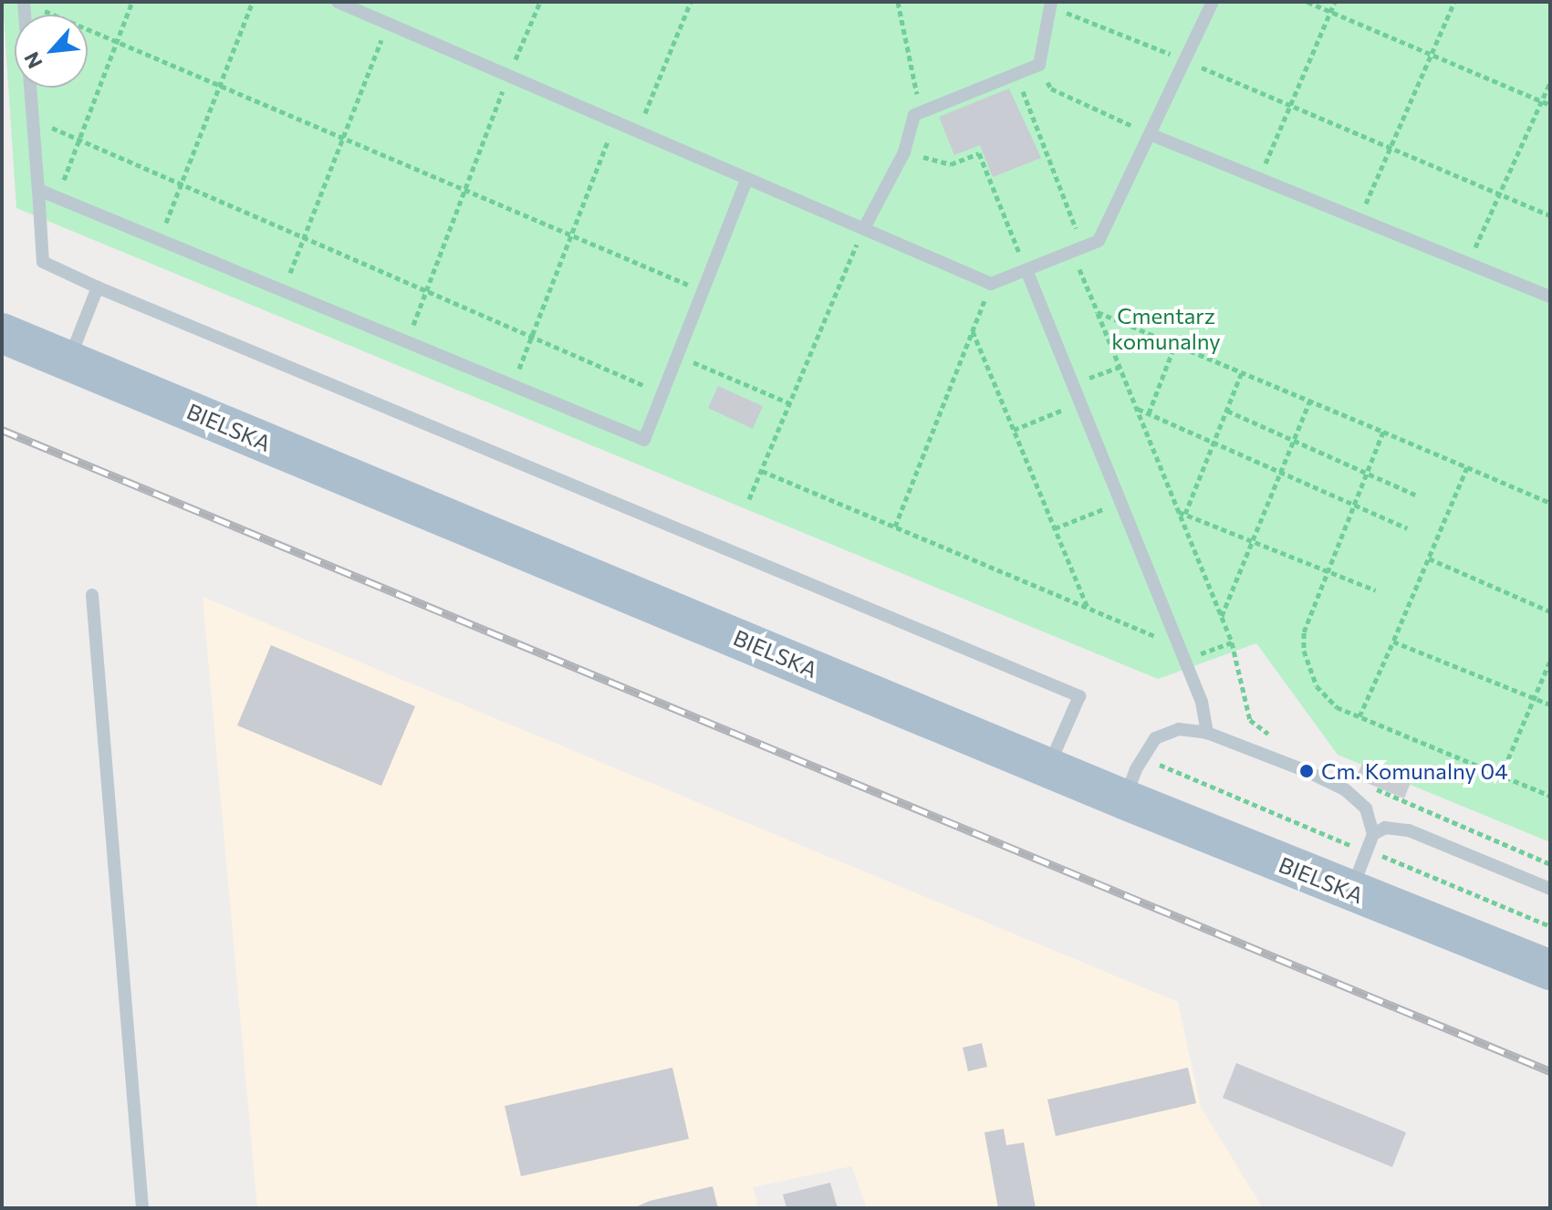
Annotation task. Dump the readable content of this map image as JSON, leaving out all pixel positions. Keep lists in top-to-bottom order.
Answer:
{
  "streets": {
    "main road": ["BIELSKA"]
  },
  "parks": ["Cmentarz komunalny"],
  "places": ["Cm. Komunalny 04"],
  "north": "bottom left"
}
